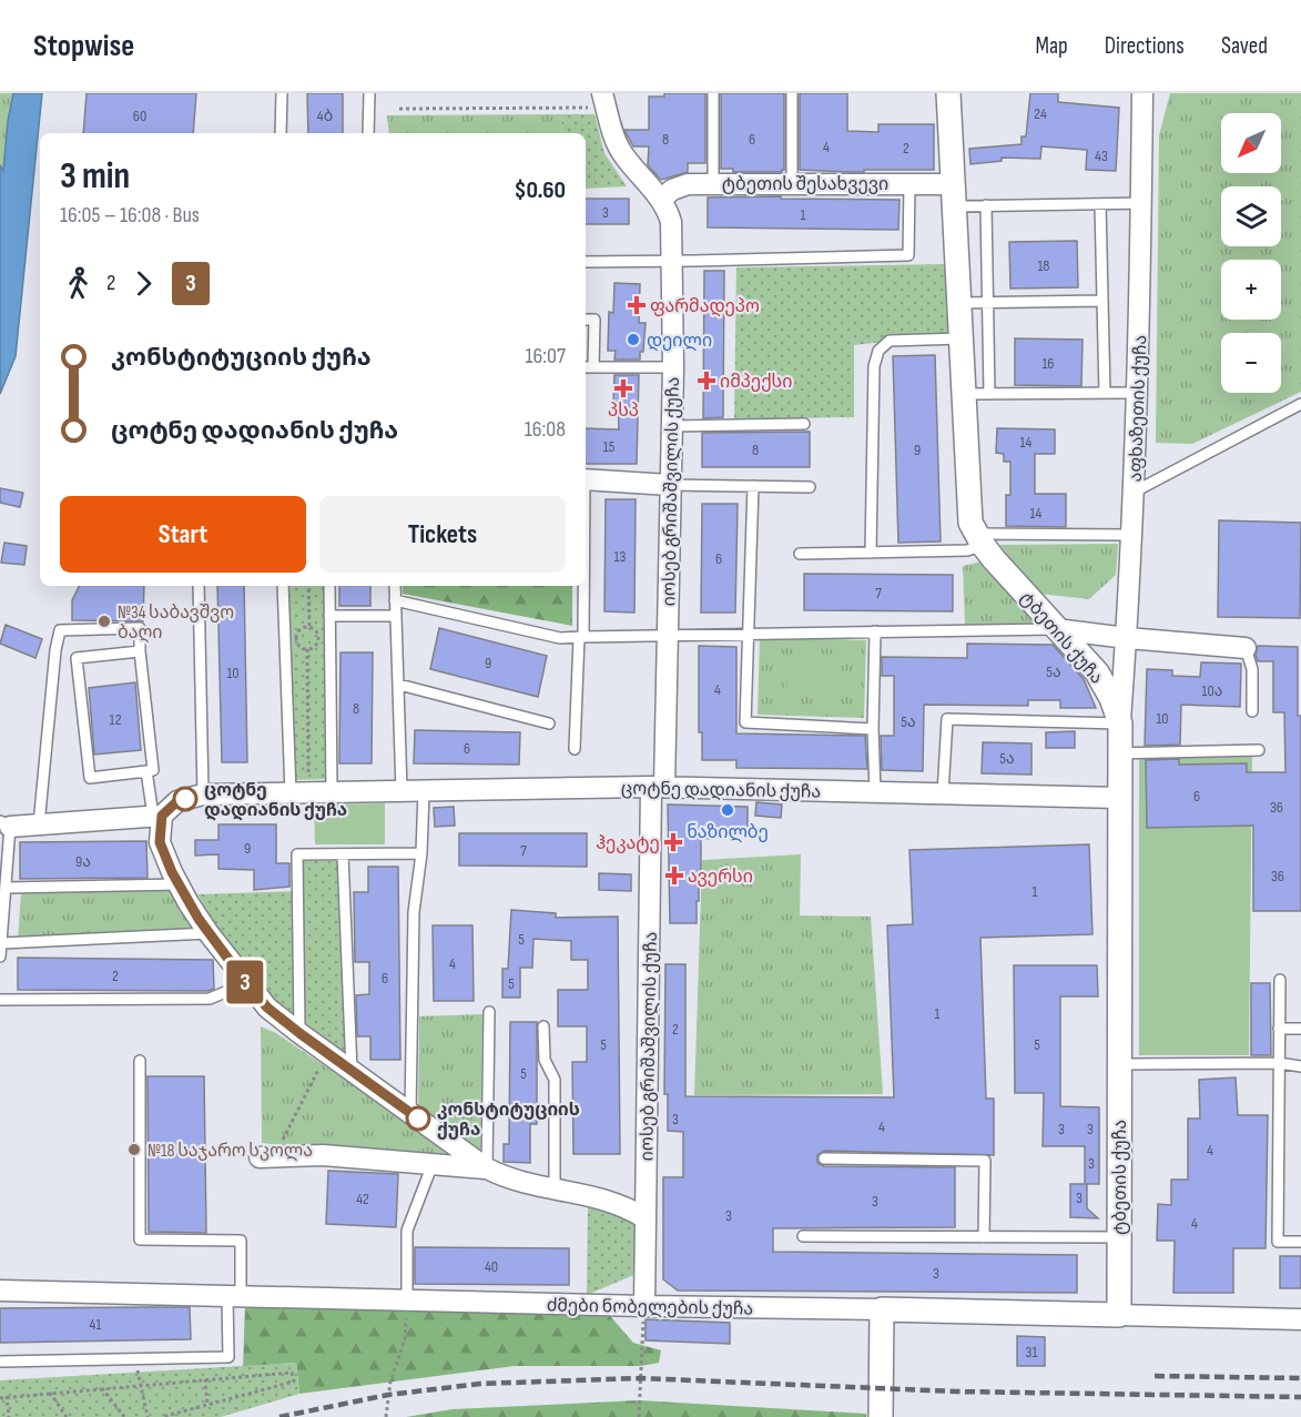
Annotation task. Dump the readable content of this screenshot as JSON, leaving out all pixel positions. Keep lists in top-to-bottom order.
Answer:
{
  "streets": {
    "street": [
      "ტბეთის შესახვევი",
      "აფხაზეთის ქუჩა",
      "იოსებ გრიშაშვილის ქუჩა",
      "ტბეთის ქუჩა",
      "ცოტნე დადიანის ქუჩა",
      "ძმები ნობელების ქუჩა"
    ]
  },
  "crossings": [
    ["ტბეთის შესახვევი", "იოსებ გრიშაშვილის ქუჩა"],
    ["ტბეთის შესახვევი", "ტბეთის ქუჩა"],
    ["აფხაზეთის ქუჩა", "ტბეთის ქუჩა"],
    ["იოსებ გრიშაშვილის ქუჩა", "ცოტნე დადიანის ქუჩა"],
    ["იოსებ გრიშაშვილის ქუჩა", "ძმები ნობელების ქუჩა"],
    ["ტბეთის ქუჩა", "ცოტნე დადიანის ქუჩა"],
    ["ტბეთის ქუჩა", "ძმები ნობელების ქუჩა"]
  ],
  "places": {
    "health": [
      "ფარმადეპო",
      "იმპექსი",
      "პსპ",
      "ჰეკატე",
      "ავერსი"
    ],
    "other": [
      "დეილი",
      "№34 საბავშვო ბაღი",
      "ცოტნე დადიანის ქუჩა",
      "ნაზილბე",
      "კონსტიტუციის ქუჩა",
      "№18 საჯარო სკოლა"
    ]
  },
  "lines": ["bus line 3"],
  "house_numbers": [
    "24",
    "60",
    "4ბ",
    "8",
    "6",
    "4",
    "2",
    "43",
    "3",
    "1",
    "18",
    "16",
    "14",
    "15",
    "8",
    "9",
    "14",
    "13",
    "6",
    "7",
    "9",
    "5ა",
    "10",
    "4",
    "10ა",
    "8",
    "10",
    "12",
    "5ა",
    "6",
    "5ა",
    "6",
    "36",
    "9",
    "7",
    "9ა",
    "36",
    "1",
    "5",
    "4",
    "2",
    "6",
    "5",
    "1",
    "2",
    "5",
    "5",
    "5",
    "3",
    "4",
    "3",
    "3",
    "4",
    "3",
    "3",
    "42",
    "3",
    "3",
    "4",
    "40",
    "3",
    "41",
    "31"
  ],
  "north": "bottom left",
  "page": {
    "header": "Stopwise",
    "nav": ["Map", "Directions", "Saved"],
    "on_map": "3",
    "map_buttons": ["+", "−"],
    "heading": ["3 min", "16:05 – 16:08 · Bus", "$0.60"],
    "legs": ["2", "3"],
    "list": [
      {
        "name": "კონსტიტუციის ქუჩა",
        "value": "16:07"
      },
      {
        "name": "ცოტნე დადიანის ქუჩა",
        "value": "16:08"
      }
    ],
    "buttons": ["Start", "Tickets"]
  }
}
